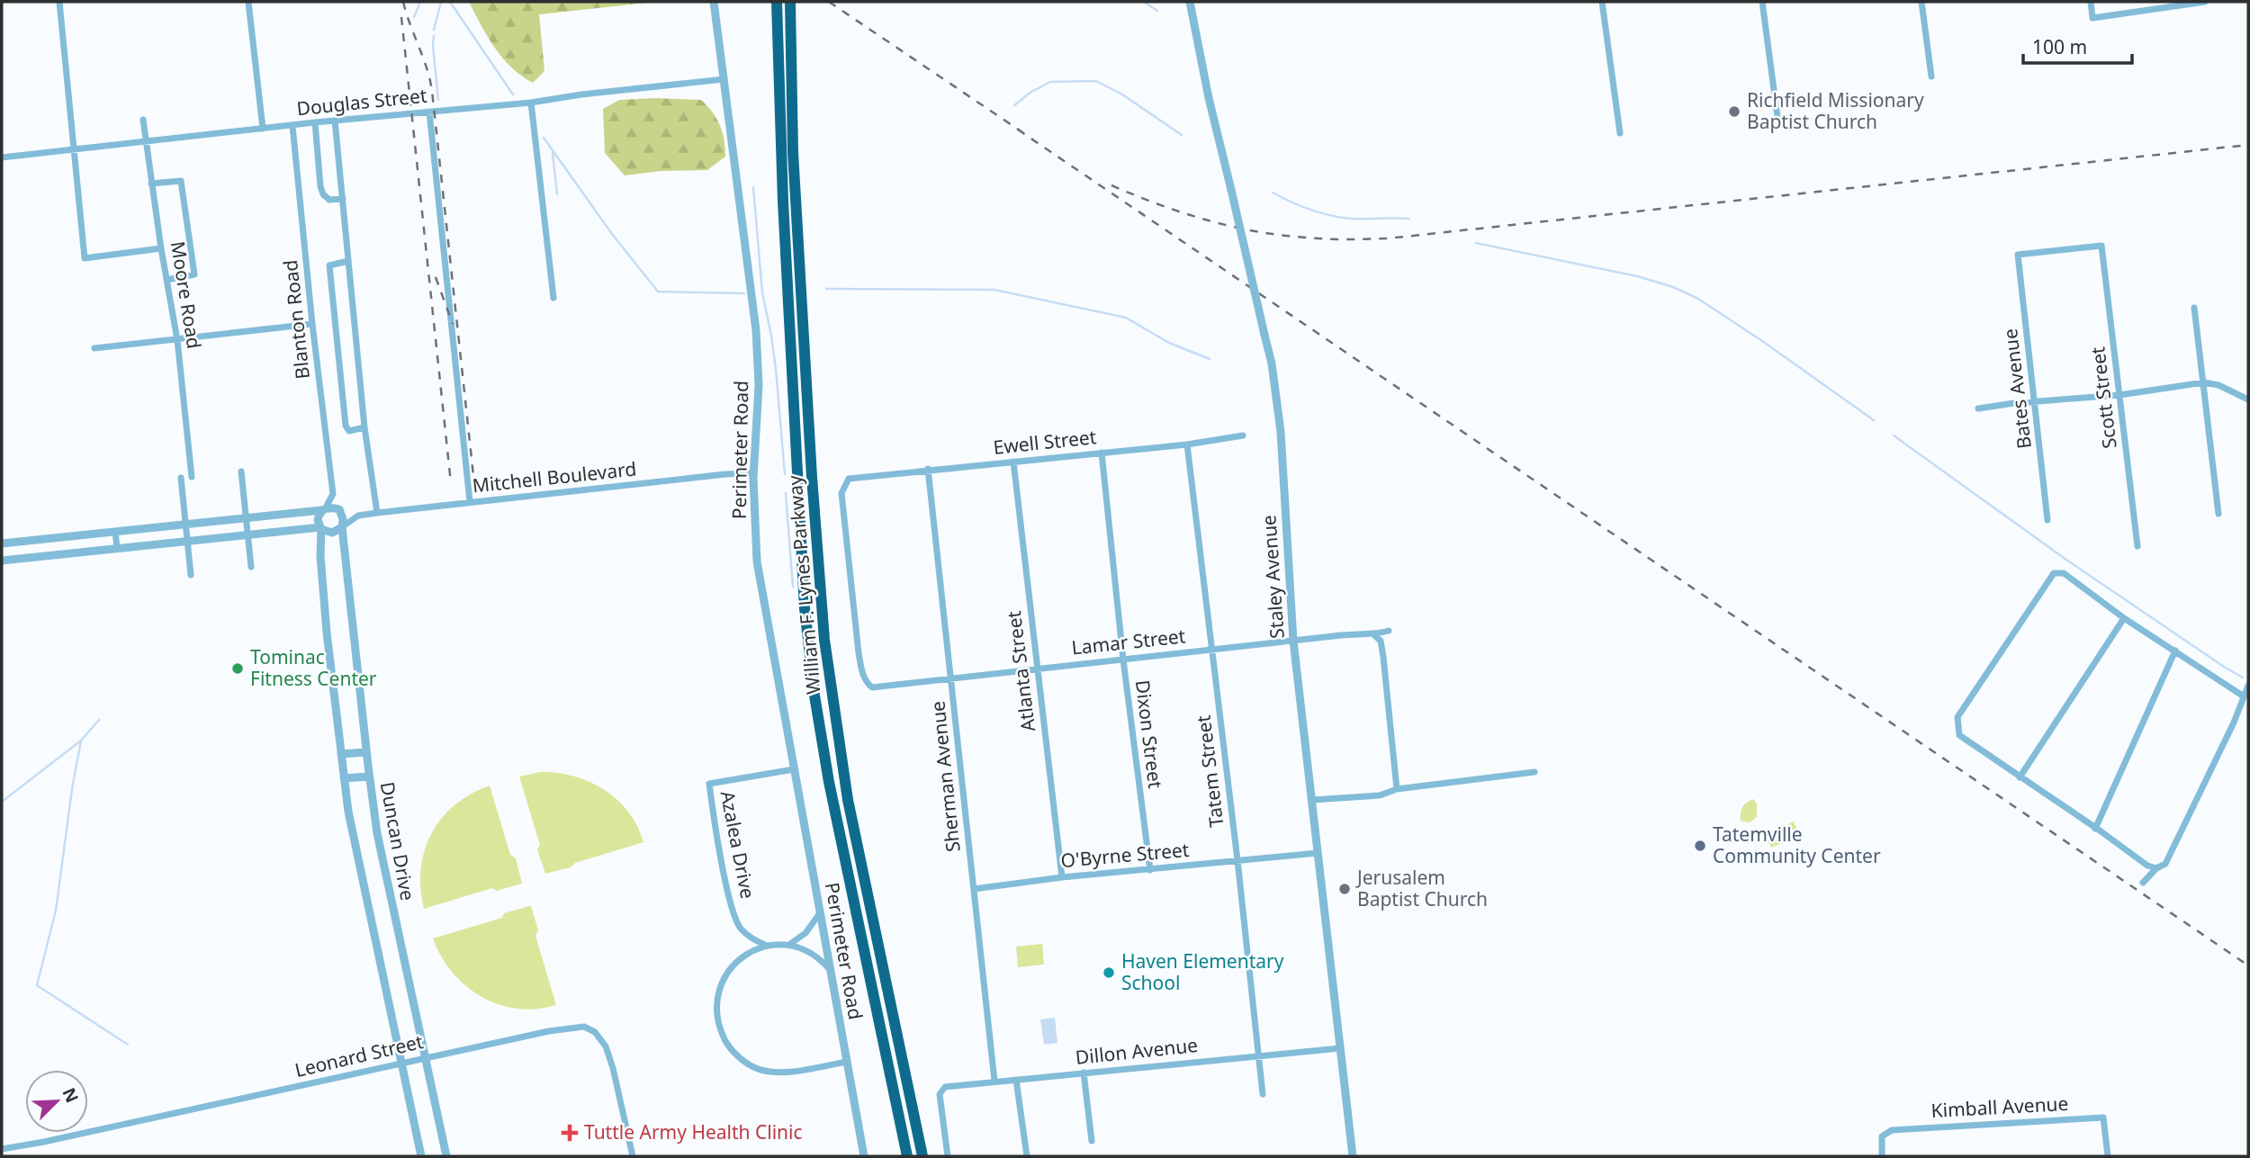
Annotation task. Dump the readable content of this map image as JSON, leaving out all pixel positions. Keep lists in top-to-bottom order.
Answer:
{
  "streets": {
    "highway": ["William F. Lynes Parkway"],
    "street": [
      "Douglas Street",
      "Moore Road",
      "Blanton Road",
      "Bates Avenue",
      "Scott Street",
      "Ewell Street",
      "Perimeter Road",
      "Mitchell Boulevard",
      "Staley Avenue",
      "Lamar Street",
      "Atlanta Street",
      "Dixon Street",
      "Tatem Street",
      "Sherman Avenue",
      "Duncan Drive",
      "Azalea Drive",
      "O'Byrne Street",
      "Dillon Avenue",
      "Leonard Street",
      "Kimball Avenue"
    ]
  },
  "crossings": [
    ["Douglas Street", "Moore Road"],
    ["Douglas Street", "Blanton Road"],
    ["Douglas Street", "Perimeter Road"],
    ["Blanton Road", "Mitchell Boulevard"],
    ["Blanton Road", "Duncan Drive"],
    ["Bates Avenue", "Scott Street"],
    ["Ewell Street", "Lamar Street"],
    ["Ewell Street", "Atlanta Street"],
    ["Ewell Street", "Dixon Street"],
    ["Ewell Street", "Tatem Street"],
    ["Ewell Street", "Sherman Avenue"],
    ["Perimeter Road", "Mitchell Boulevard"],
    ["Perimeter Road", "Azalea Drive"],
    ["Mitchell Boulevard", "Duncan Drive"],
    ["Staley Avenue", "Lamar Street"],
    ["Staley Avenue", "O'Byrne Street"],
    ["Staley Avenue", "Dillon Avenue"],
    ["Lamar Street", "Atlanta Street"],
    ["Lamar Street", "Dixon Street"],
    ["Lamar Street", "Tatem Street"],
    ["Lamar Street", "Sherman Avenue"],
    ["Atlanta Street", "O'Byrne Street"],
    ["Dixon Street", "O'Byrne Street"],
    ["Tatem Street", "O'Byrne Street"],
    ["Tatem Street", "Dillon Avenue"],
    ["Sherman Avenue", "O'Byrne Street"],
    ["Sherman Avenue", "Dillon Avenue"],
    ["Duncan Drive", "Leonard Street"]
  ],
  "places": {
    "other": [
      "Richfield Missionary Baptist Church",
      "Tominac Fitness Center",
      "Tatemville Community Center",
      "Jerusalem Baptist Church",
      "Haven Elementary School"
    ],
    "health": ["Tuttle Army Health Clinic"]
  },
  "scale_bar": "100 m",
  "north": "top right"
}
